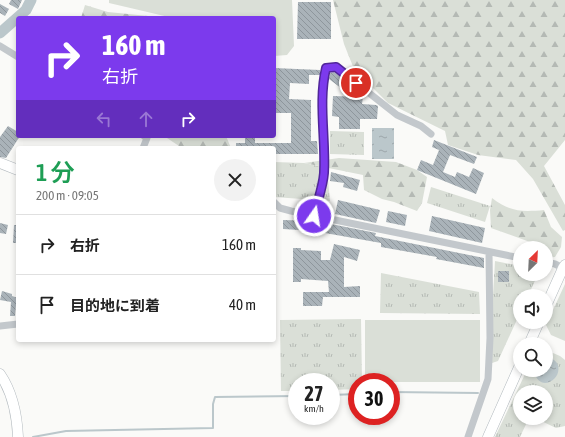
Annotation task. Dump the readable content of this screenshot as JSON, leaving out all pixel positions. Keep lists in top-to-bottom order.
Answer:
{
  "north": "top right",
  "page": {
    "turn": ["160 m", "右折"],
    "heading": ["1 分", "200 m · 09:05"],
    "list": [
      {
        "name": "右折",
        "value": "160 m"
      },
      {
        "name": "目的地に到着",
        "value": "40 m"
      }
    ],
    "speed": "27 km/h",
    "limit": "30"
  }
}
